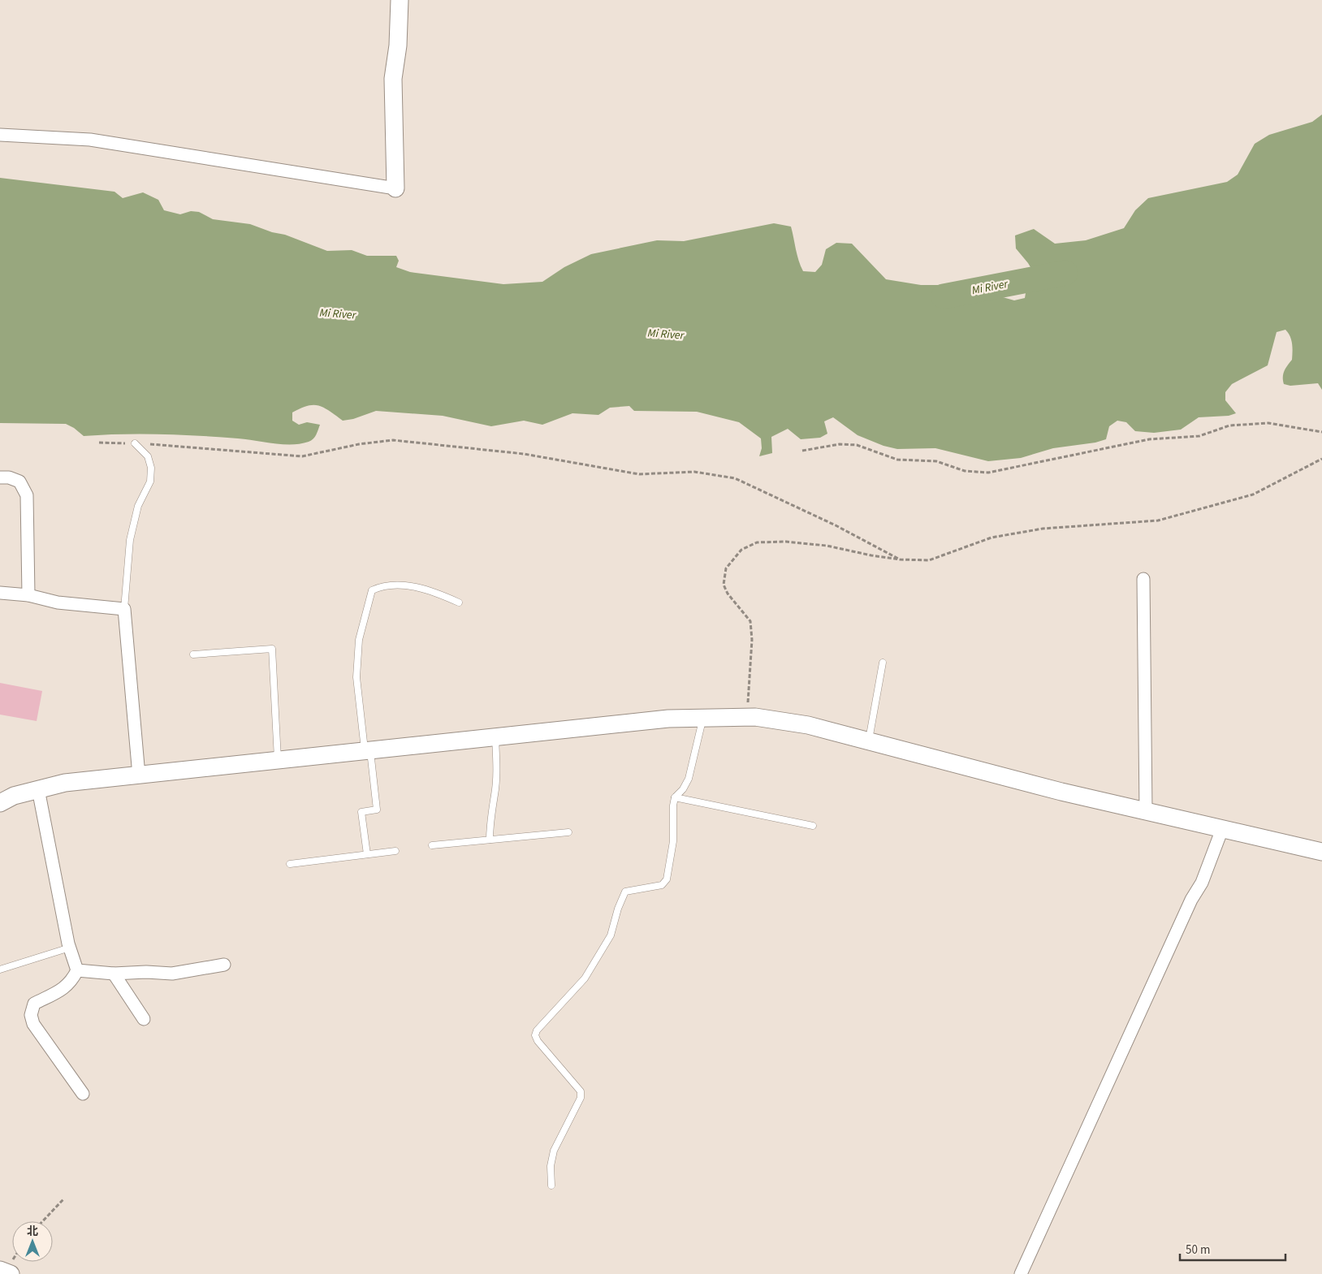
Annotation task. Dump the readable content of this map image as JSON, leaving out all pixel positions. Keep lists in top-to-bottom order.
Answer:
{
  "water": ["Mi River"],
  "scale_bar": "50 m",
  "north": "top"
}
